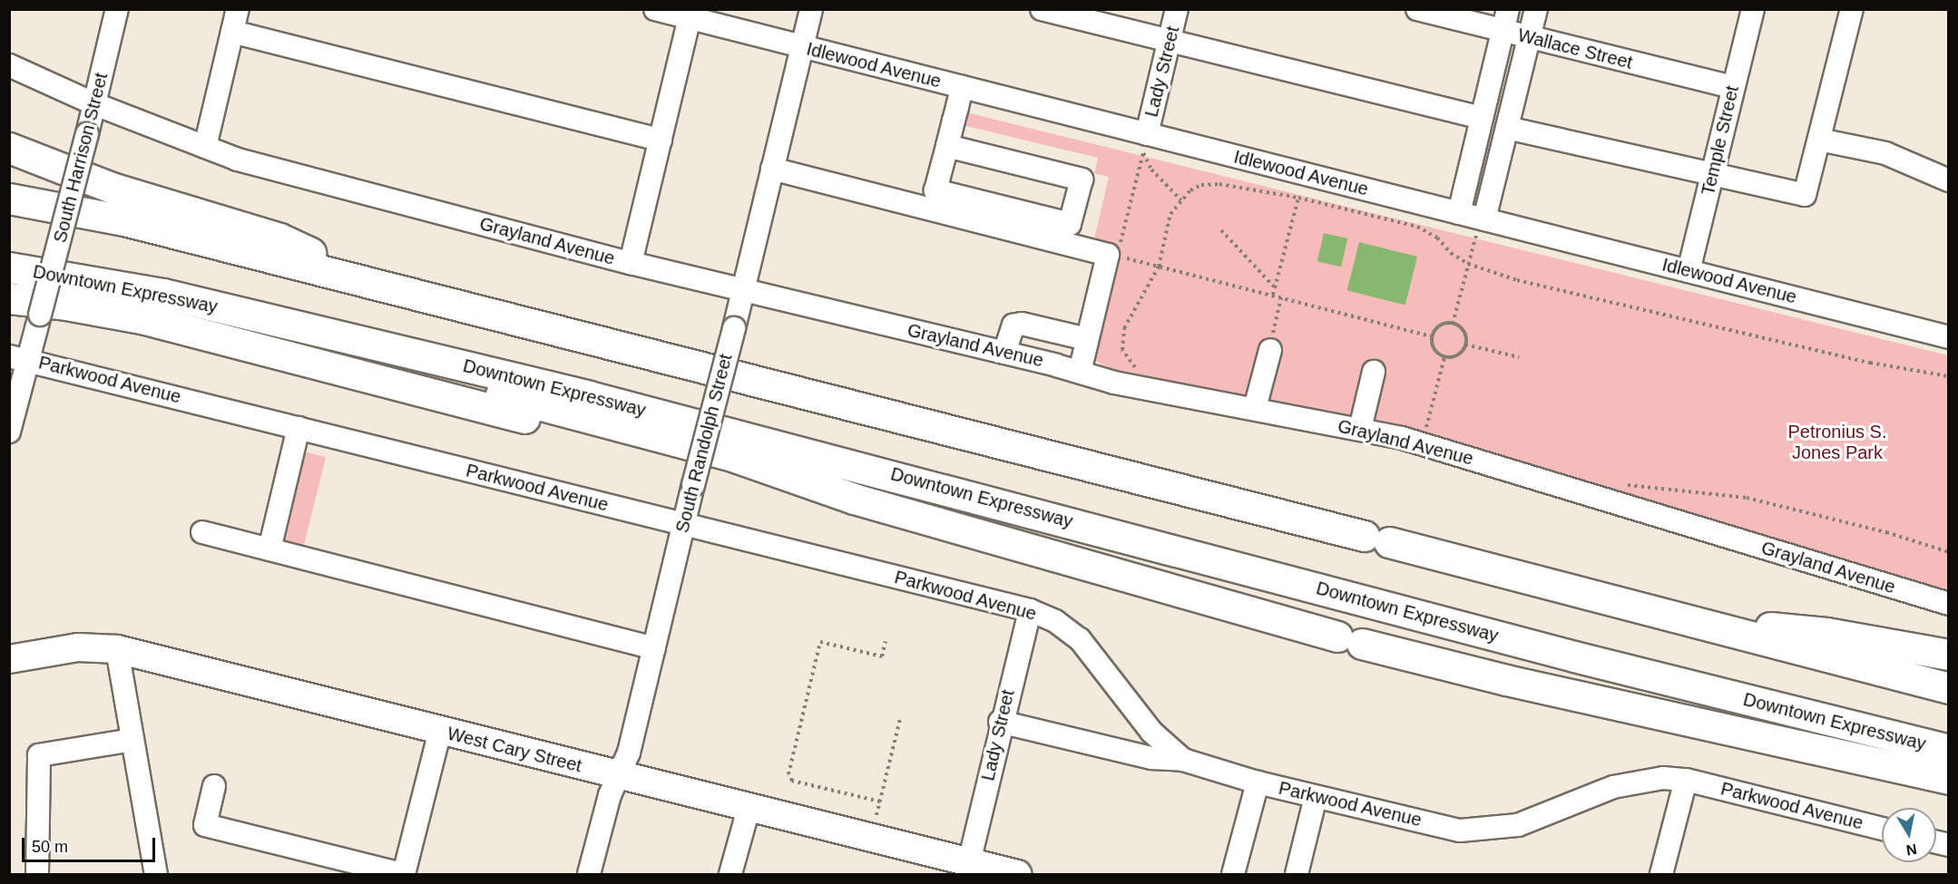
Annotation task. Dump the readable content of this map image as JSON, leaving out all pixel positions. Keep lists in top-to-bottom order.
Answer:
{
  "streets": {
    "highway": ["Downtown Expressway"],
    "main road": ["West Cary Street"],
    "street": [
      "Wallace Street",
      "Idlewood Avenue",
      "Lady Street",
      "Temple Street",
      "South Harrison Street",
      "Grayland Avenue",
      "Parkwood Avenue",
      "South Randolph Street"
    ]
  },
  "crossings": [
    ["Wallace Street", "Temple Street"],
    ["Idlewood Avenue", "Lady Street"],
    ["Idlewood Avenue", "Temple Street"],
    ["Idlewood Avenue", "South Randolph Street"],
    ["Lady Street", "Parkwood Avenue"],
    ["Lady Street", "West Cary Street"],
    ["South Harrison Street", "Grayland Avenue"],
    ["South Harrison Street", "Parkwood Avenue"],
    ["Grayland Avenue", "South Randolph Street"],
    ["Parkwood Avenue", "South Randolph Street"],
    ["South Randolph Street", "West Cary Street"]
  ],
  "parks": ["Petronius S. Jones Park"],
  "scale_bar": "50 m",
  "north": "bottom"
}
